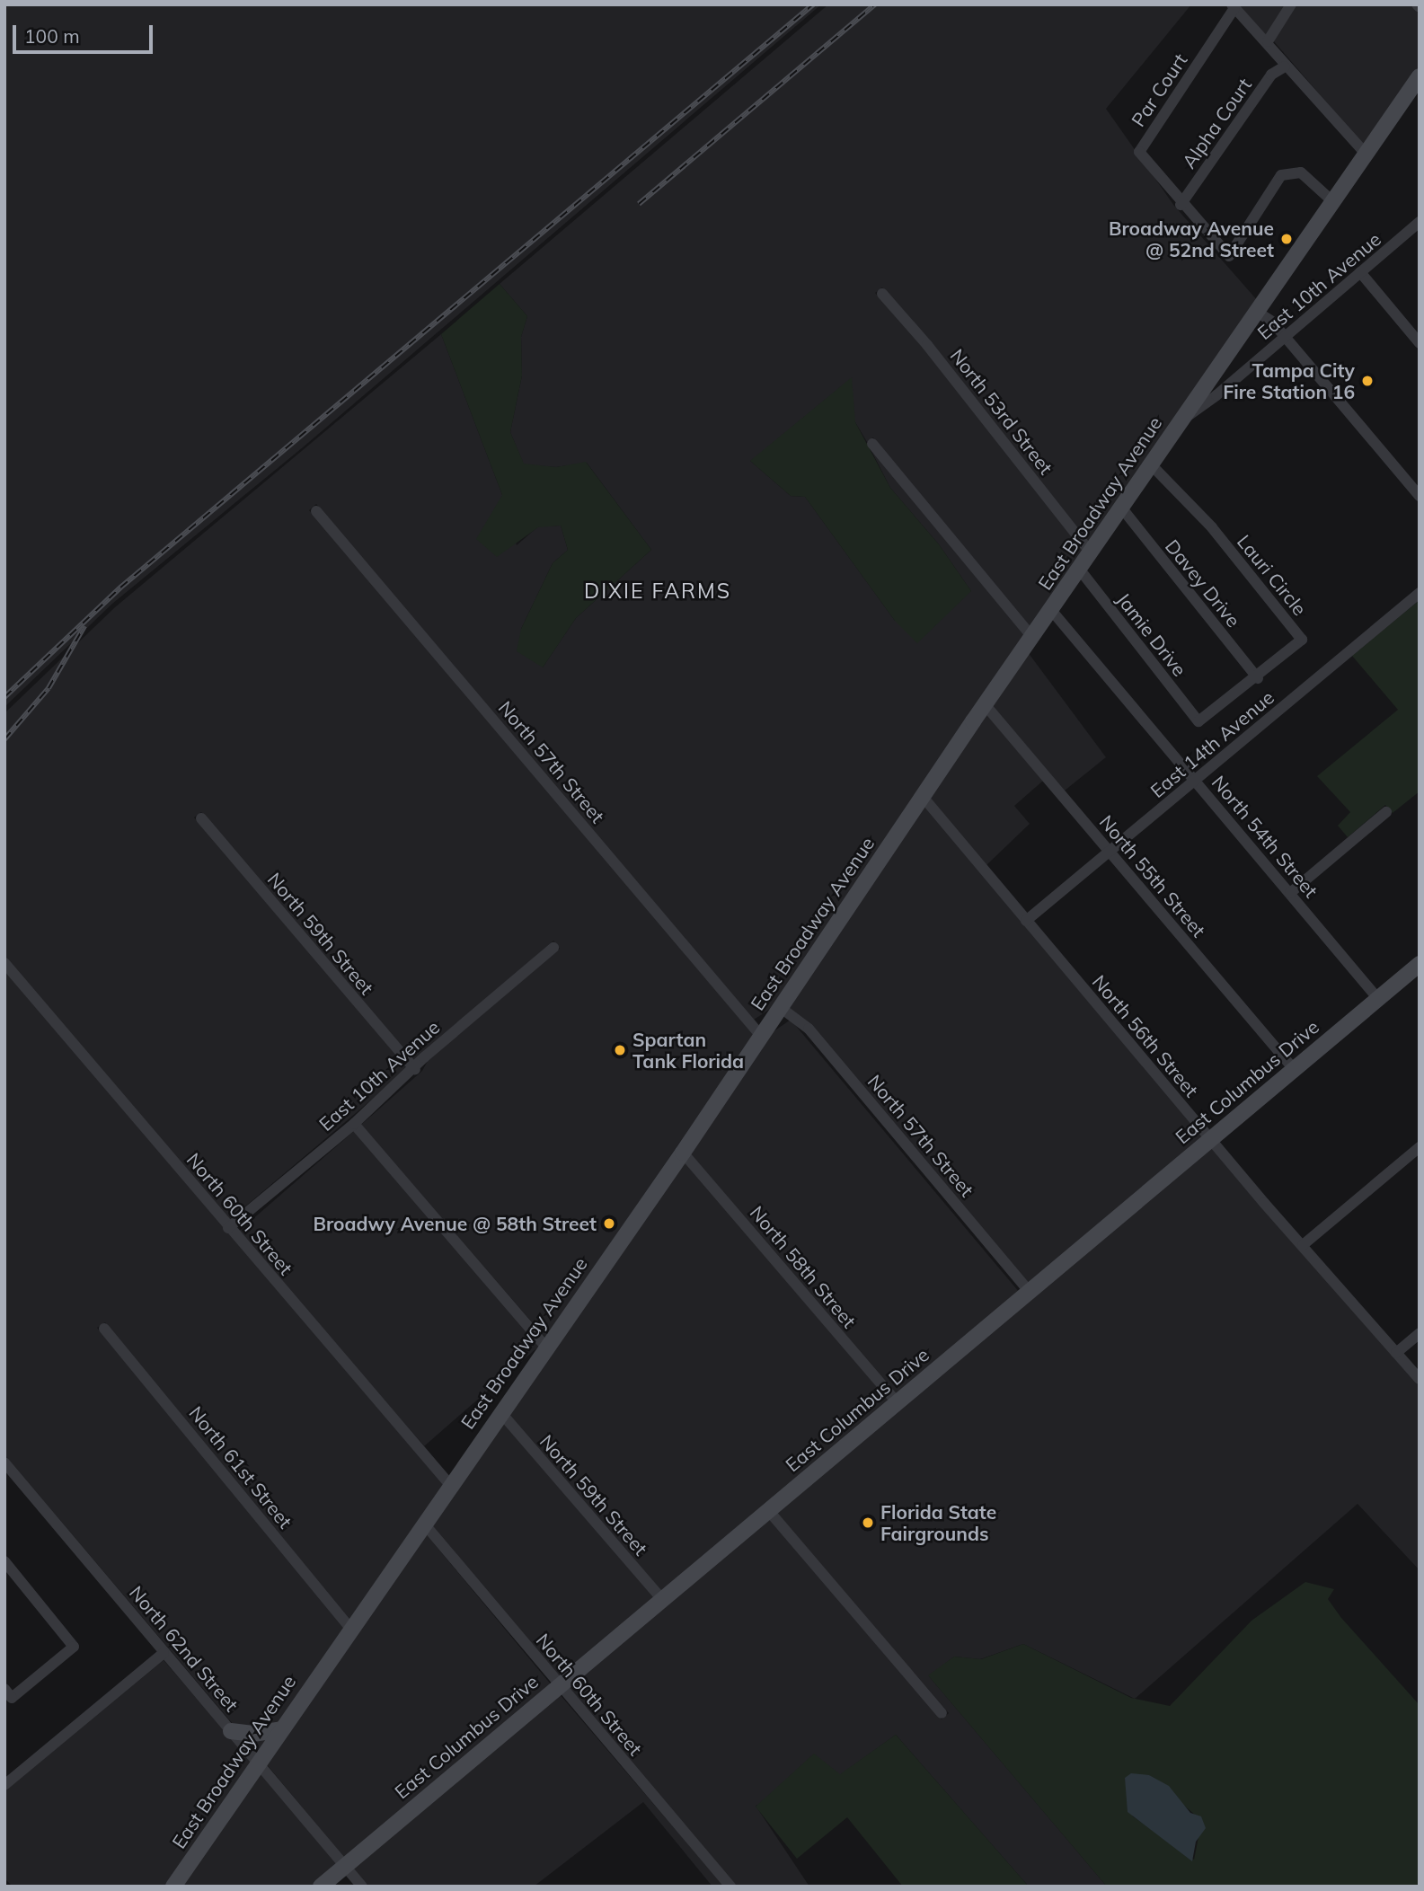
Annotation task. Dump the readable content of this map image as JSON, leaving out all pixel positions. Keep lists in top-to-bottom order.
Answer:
{
  "streets": {
    "street": [
      "Par Court",
      "Alpha Court",
      "East 10th Avenue",
      "North 53rd Street",
      "East Broadway Avenue",
      "Lauri Circle",
      "Davey Drive",
      "Jamie Drive",
      "East 14th Avenue",
      "North 57th Street",
      "North 54th Street",
      "North 55th Street",
      "North 59th Street",
      "North 56th Street",
      "East Columbus Drive",
      "North 60th Street",
      "North 58th Street",
      "North 61st Street",
      "North 62nd Street"
    ]
  },
  "crossings": [
    ["Par Court", "Alpha Court"],
    ["Par Court", "East Broadway Avenue"],
    ["East 10th Avenue", "East Broadway Avenue"],
    ["East 10th Avenue", "North 59th Street"],
    ["East 10th Avenue", "North 60th Street"],
    ["North 53rd Street", "East Broadway Avenue"],
    ["East Broadway Avenue", "Lauri Circle"],
    ["East Broadway Avenue", "Davey Drive"],
    ["East Broadway Avenue", "Jamie Drive"],
    ["East Broadway Avenue", "North 57th Street"],
    ["East Broadway Avenue", "North 54th Street"],
    ["East Broadway Avenue", "North 55th Street"],
    ["East Broadway Avenue", "North 59th Street"],
    ["East Broadway Avenue", "North 56th Street"],
    ["East Broadway Avenue", "North 60th Street"],
    ["East Broadway Avenue", "North 58th Street"],
    ["East Broadway Avenue", "North 61st Street"],
    ["East Broadway Avenue", "North 62nd Street"],
    ["Lauri Circle", "Davey Drive"],
    ["Lauri Circle", "Jamie Drive"],
    ["East 14th Avenue", "North 54th Street"],
    ["East 14th Avenue", "North 55th Street"],
    ["East 14th Avenue", "North 56th Street"],
    ["North 57th Street", "East Columbus Drive"],
    ["North 54th Street", "East Columbus Drive"],
    ["North 55th Street", "East Columbus Drive"],
    ["North 59th Street", "East Columbus Drive"],
    ["North 56th Street", "East Columbus Drive"],
    ["East Columbus Drive", "North 60th Street"],
    ["East Columbus Drive", "North 58th Street"],
    ["East Columbus Drive", "North 62nd Street"]
  ],
  "districts": ["DIXIE FARMS"],
  "places": [
    "Broadway Avenue @ 52nd Street",
    "Tampa City Fire Station 16",
    "Spartan Tank Florida",
    "Broadwy Avenue @ 58th Street",
    "Florida State Fairgrounds"
  ],
  "scale_bar": "100 m"
}
